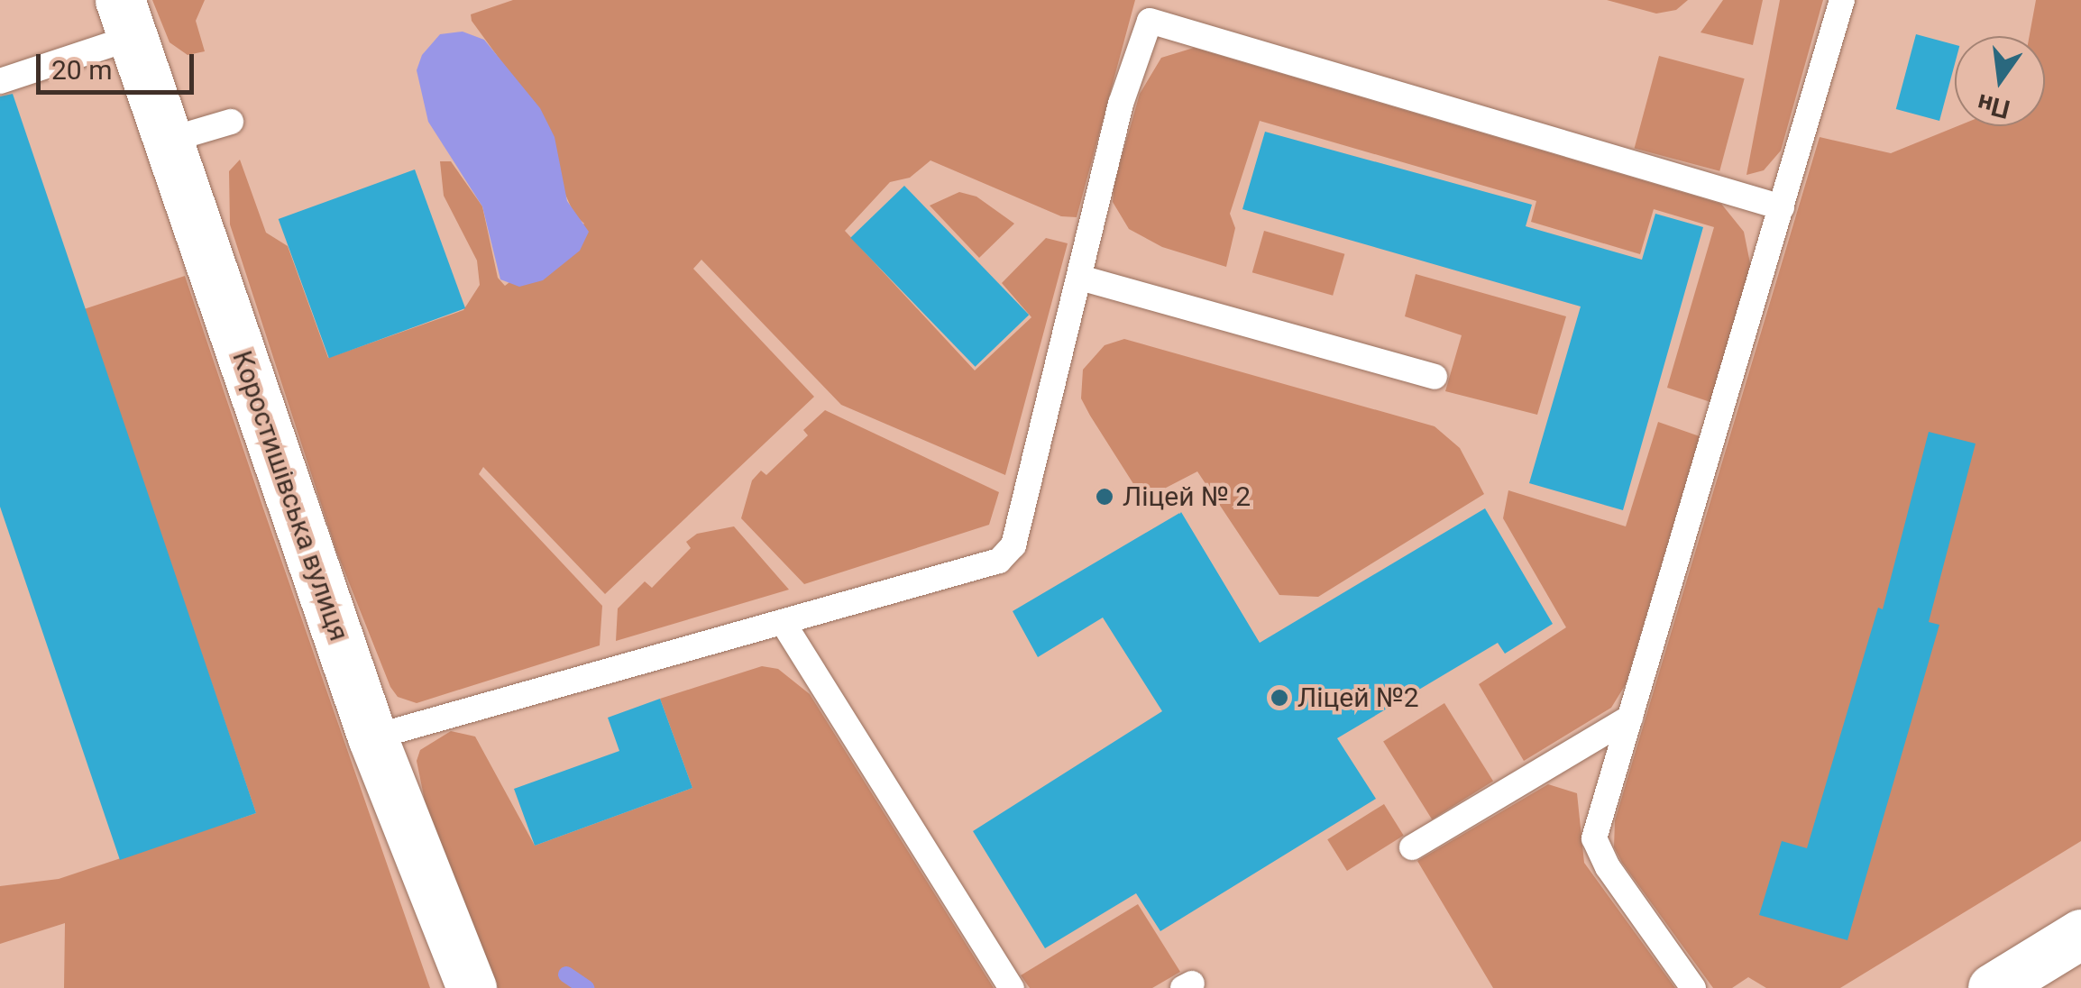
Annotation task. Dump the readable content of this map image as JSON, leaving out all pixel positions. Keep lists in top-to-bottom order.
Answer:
{
  "streets": {
    "street": ["Коростишівська вулиця"]
  },
  "places": ["Ліцей № 2", "Ліцей №2"],
  "scale_bar": "20 m",
  "north": "bottom"
}
